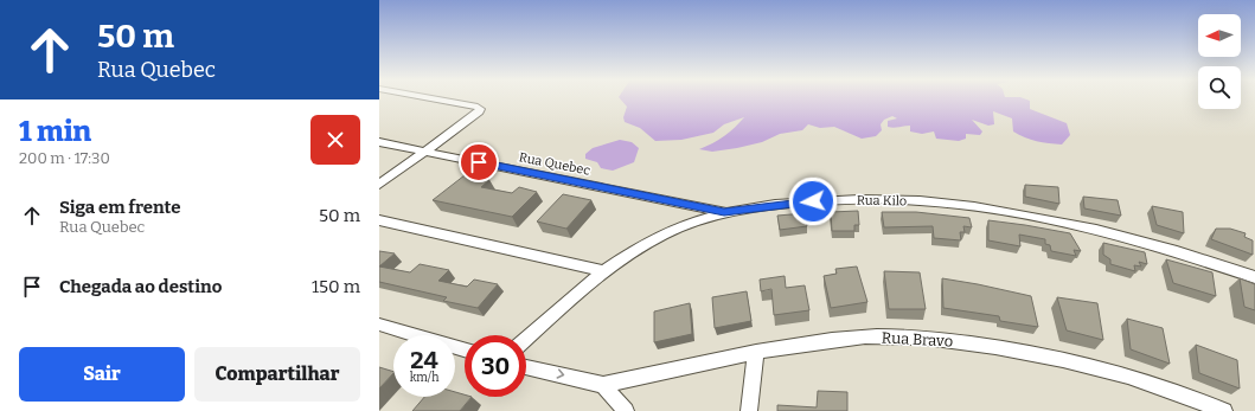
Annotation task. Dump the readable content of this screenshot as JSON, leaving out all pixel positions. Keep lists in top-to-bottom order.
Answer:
{
  "streets": {
    "street": ["Rua Quebec", "Rua Kilo", "Rua Bravo"]
  },
  "crossings": [
    ["Rua Quebec", "Rua Kilo"]
  ],
  "north": "left",
  "page": {
    "turn": ["50 m", "Rua Quebec"],
    "heading": ["1 min", "200 m · 17:30"],
    "list": [
      {
        "name": "Siga em frente",
        "note": "Rua Quebec",
        "value": "50 m"
      },
      {
        "name": "Chegada ao destino",
        "value": "150 m"
      }
    ],
    "speed": "24 km/h",
    "limit": "30",
    "buttons": ["Sair", "Compartilhar"]
  }
}
